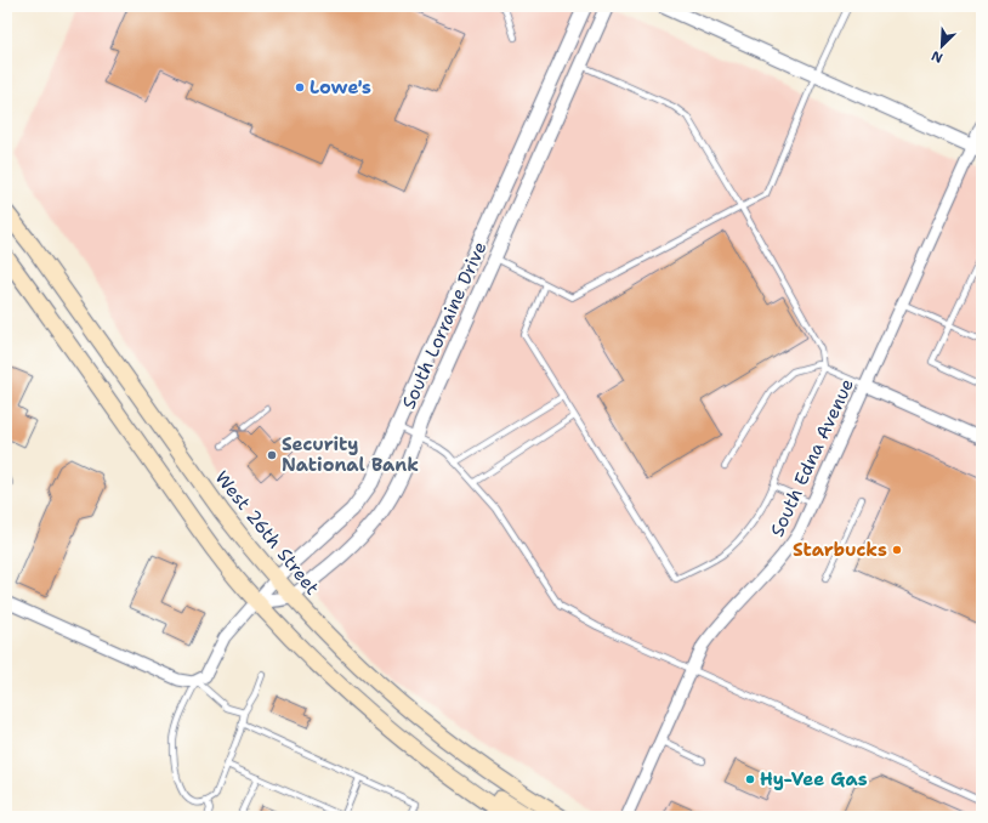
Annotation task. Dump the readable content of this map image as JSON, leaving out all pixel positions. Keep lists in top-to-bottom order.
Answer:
{
  "streets": {
    "main road": ["West 26th Street"],
    "street": ["South Lorraine Drive", "South Edna Avenue"]
  },
  "crossings": [
    ["South Lorraine Drive", "West 26th Street"]
  ],
  "places": [
    "Lowe's",
    "Security National Bank",
    "Starbucks",
    "Hy-Vee Gas"
  ],
  "north": "bottom left"
}
